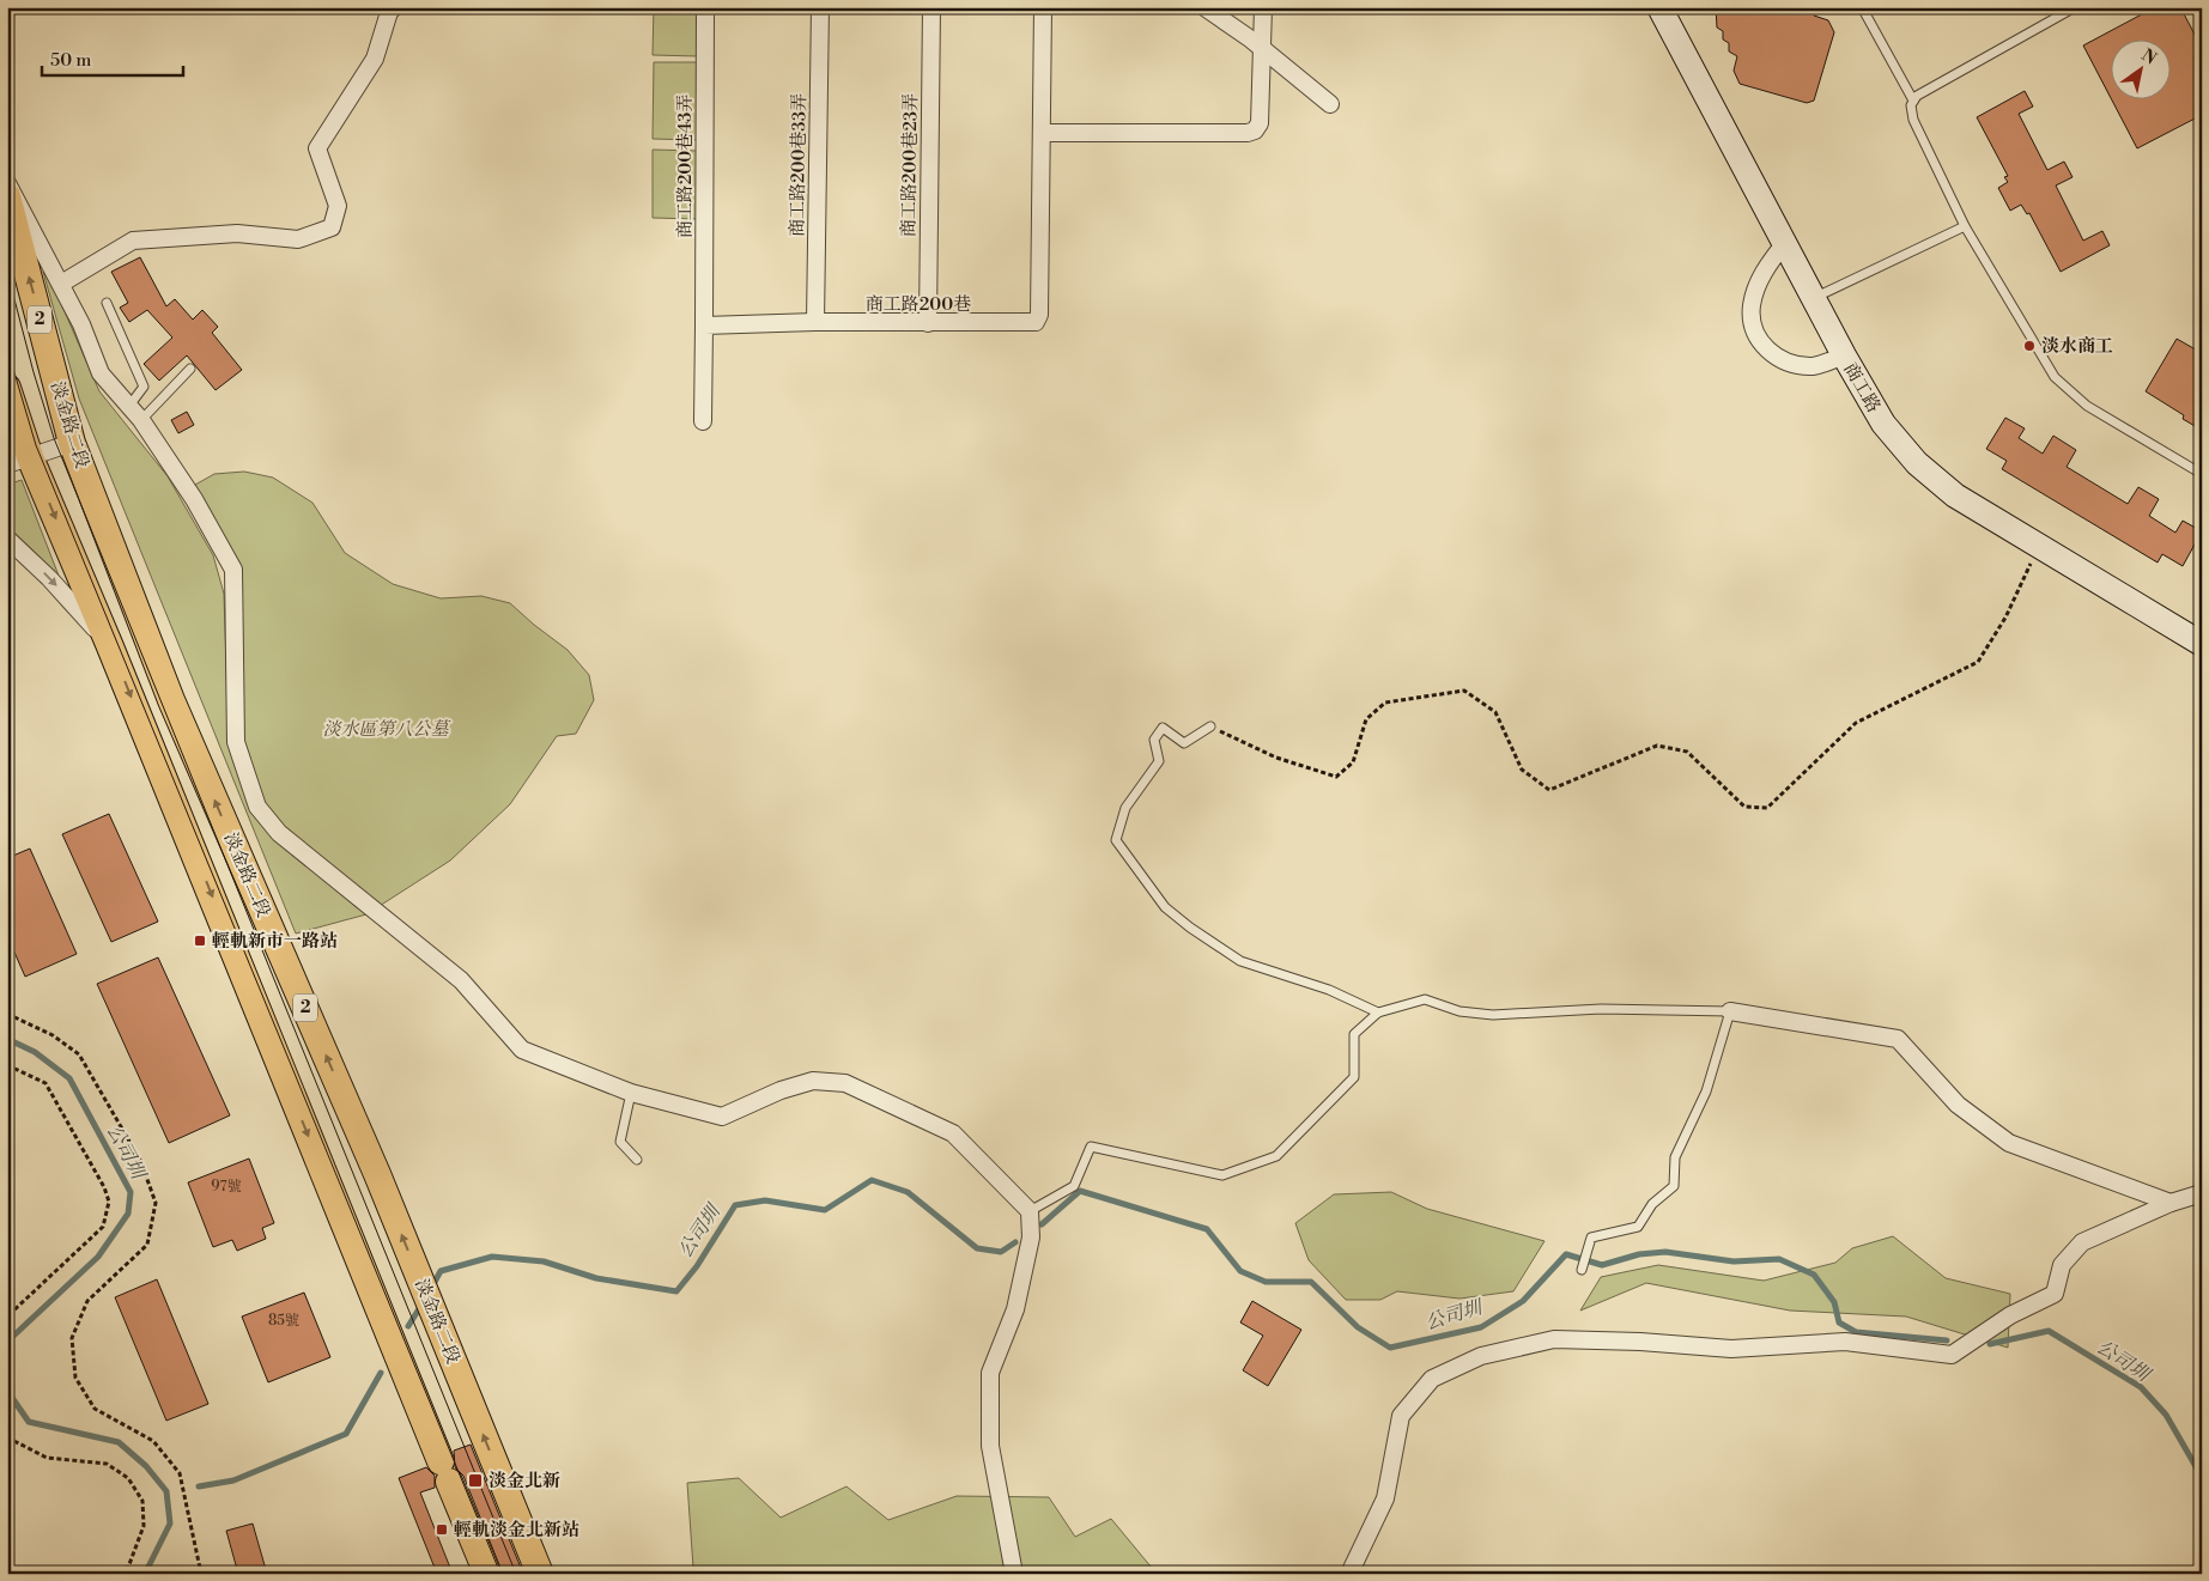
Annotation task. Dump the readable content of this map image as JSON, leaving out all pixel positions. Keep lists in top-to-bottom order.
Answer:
{
  "streets": {
    "main road": ["2", "淡金路二段"],
    "street": [
      "商工路200巷33弄",
      "商工路200巷23弄",
      "商工路200巷43弄",
      "商工路200巷",
      "商工路"
    ]
  },
  "crossings": [
    ["商工路200巷33弄", "商工路200巷"],
    ["商工路200巷23弄", "商工路200巷"],
    ["商工路200巷43弄", "商工路200巷"]
  ],
  "water": ["公司圳"],
  "parks": ["淡水區第八公墓"],
  "places": {
    "other": ["淡水商工"],
    "transit": ["輕軌新市一路站", "淡金北新", "輕軌淡金北新站"]
  },
  "house_numbers": ["97號", "85號"],
  "scale_bar": "50 m",
  "north": "top right"
}
